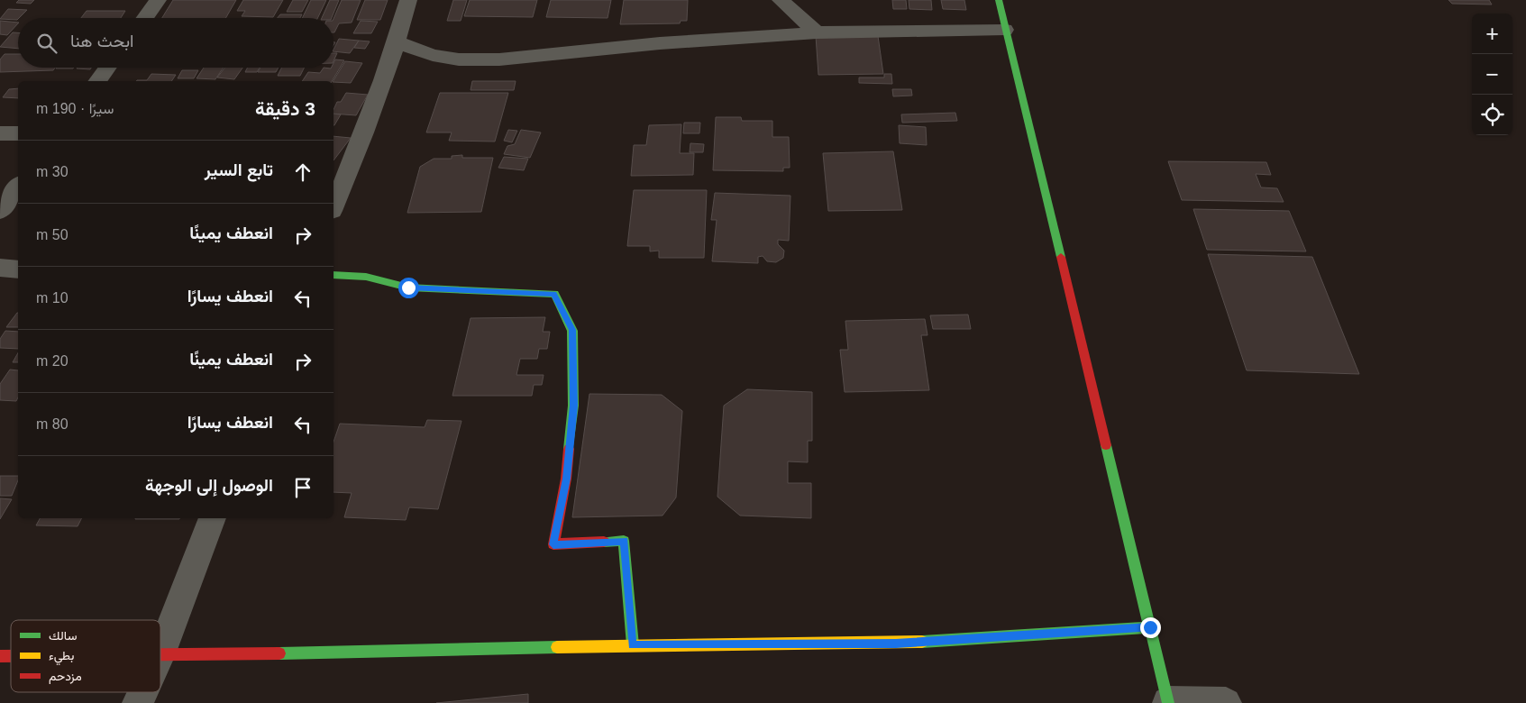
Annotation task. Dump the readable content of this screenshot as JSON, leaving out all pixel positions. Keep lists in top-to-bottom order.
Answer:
{
  "legend": ["سالك", "بطيء", "مزدحم"],
  "page": {
    "map_buttons": ["+", "−"],
    "search": "ابحث هنا",
    "heading": ["3 دقيقة", "سيرًا · 190 m"],
    "list": [
      ["تابع السير", "30 m"],
      ["انعطف يمينًا", "50 m"],
      ["انعطف يسارًا", "10 m"],
      ["انعطف يمينًا", "20 m"],
      ["انعطف يسارًا", "80 m"],
      "الوصول إلى الوجهة"
    ]
  }
}
